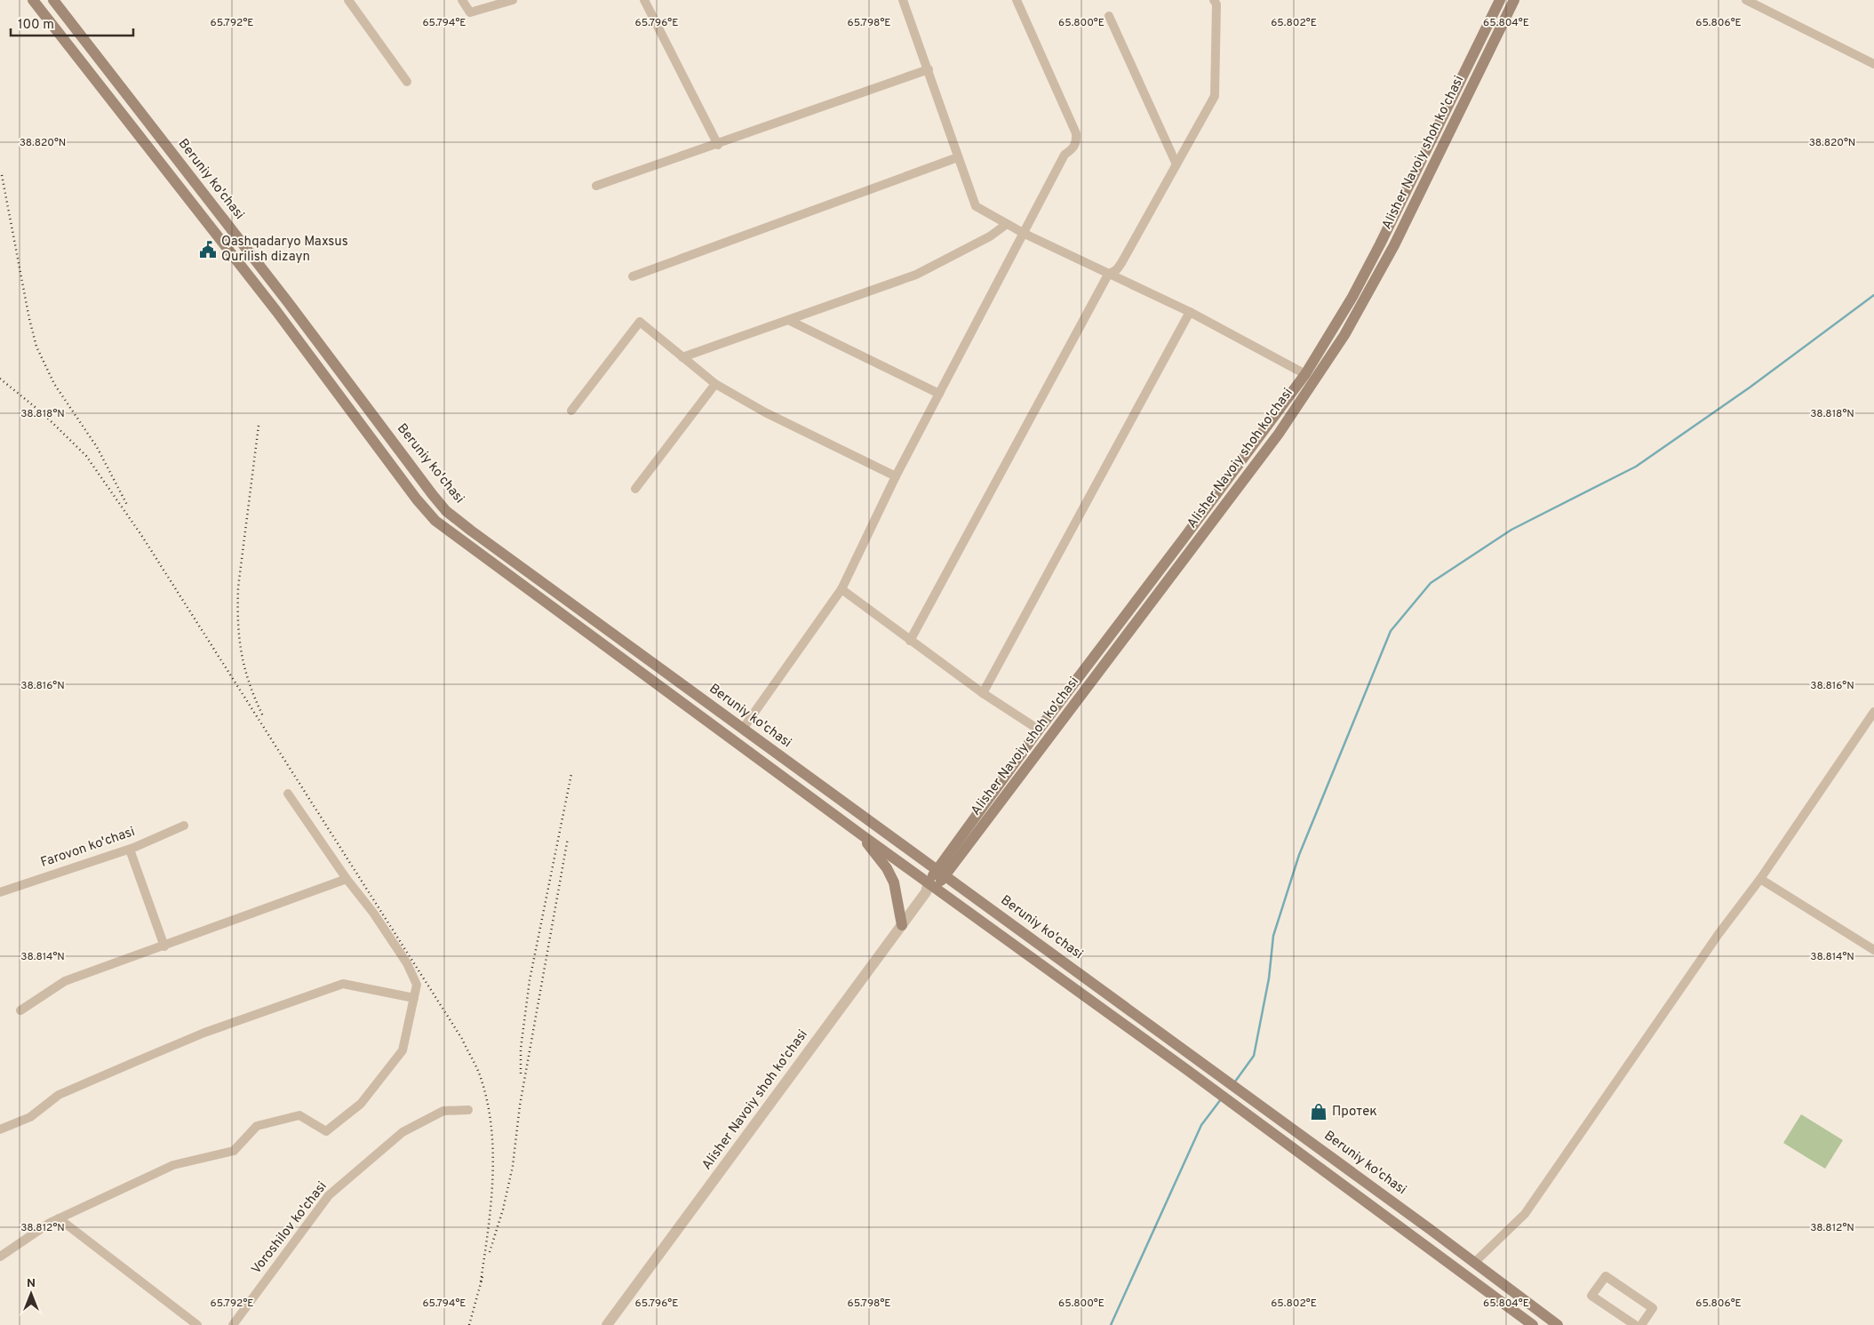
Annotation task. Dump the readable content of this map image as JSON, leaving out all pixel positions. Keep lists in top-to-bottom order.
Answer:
{
  "streets": {
    "main road": ["Alisher Navoiy shoh ko'chasi", "Beruniy ko'chasi"],
    "street": ["Farovon ko'chasi", "Voroshilov ko'chasi"]
  },
  "crossings": [
    ["Alisher Navoiy shoh ko'chasi", "Beruniy ko'chasi"]
  ],
  "places": {
    "public building": ["Qashqadaryo Maxsus Qurilish dizayn"],
    "shop": ["Протек"]
  },
  "scale_bar": "100 m",
  "north": "top",
  "coordinates": [
    "65.792°E",
    "65.794°E",
    "65.796°E",
    "65.798°E",
    "65.800°E",
    "65.802°E",
    "65.804°E",
    "65.806°E",
    "38.820°N",
    "38.818°N",
    "38.816°N",
    "38.814°N",
    "38.812°N"
  ]
}
